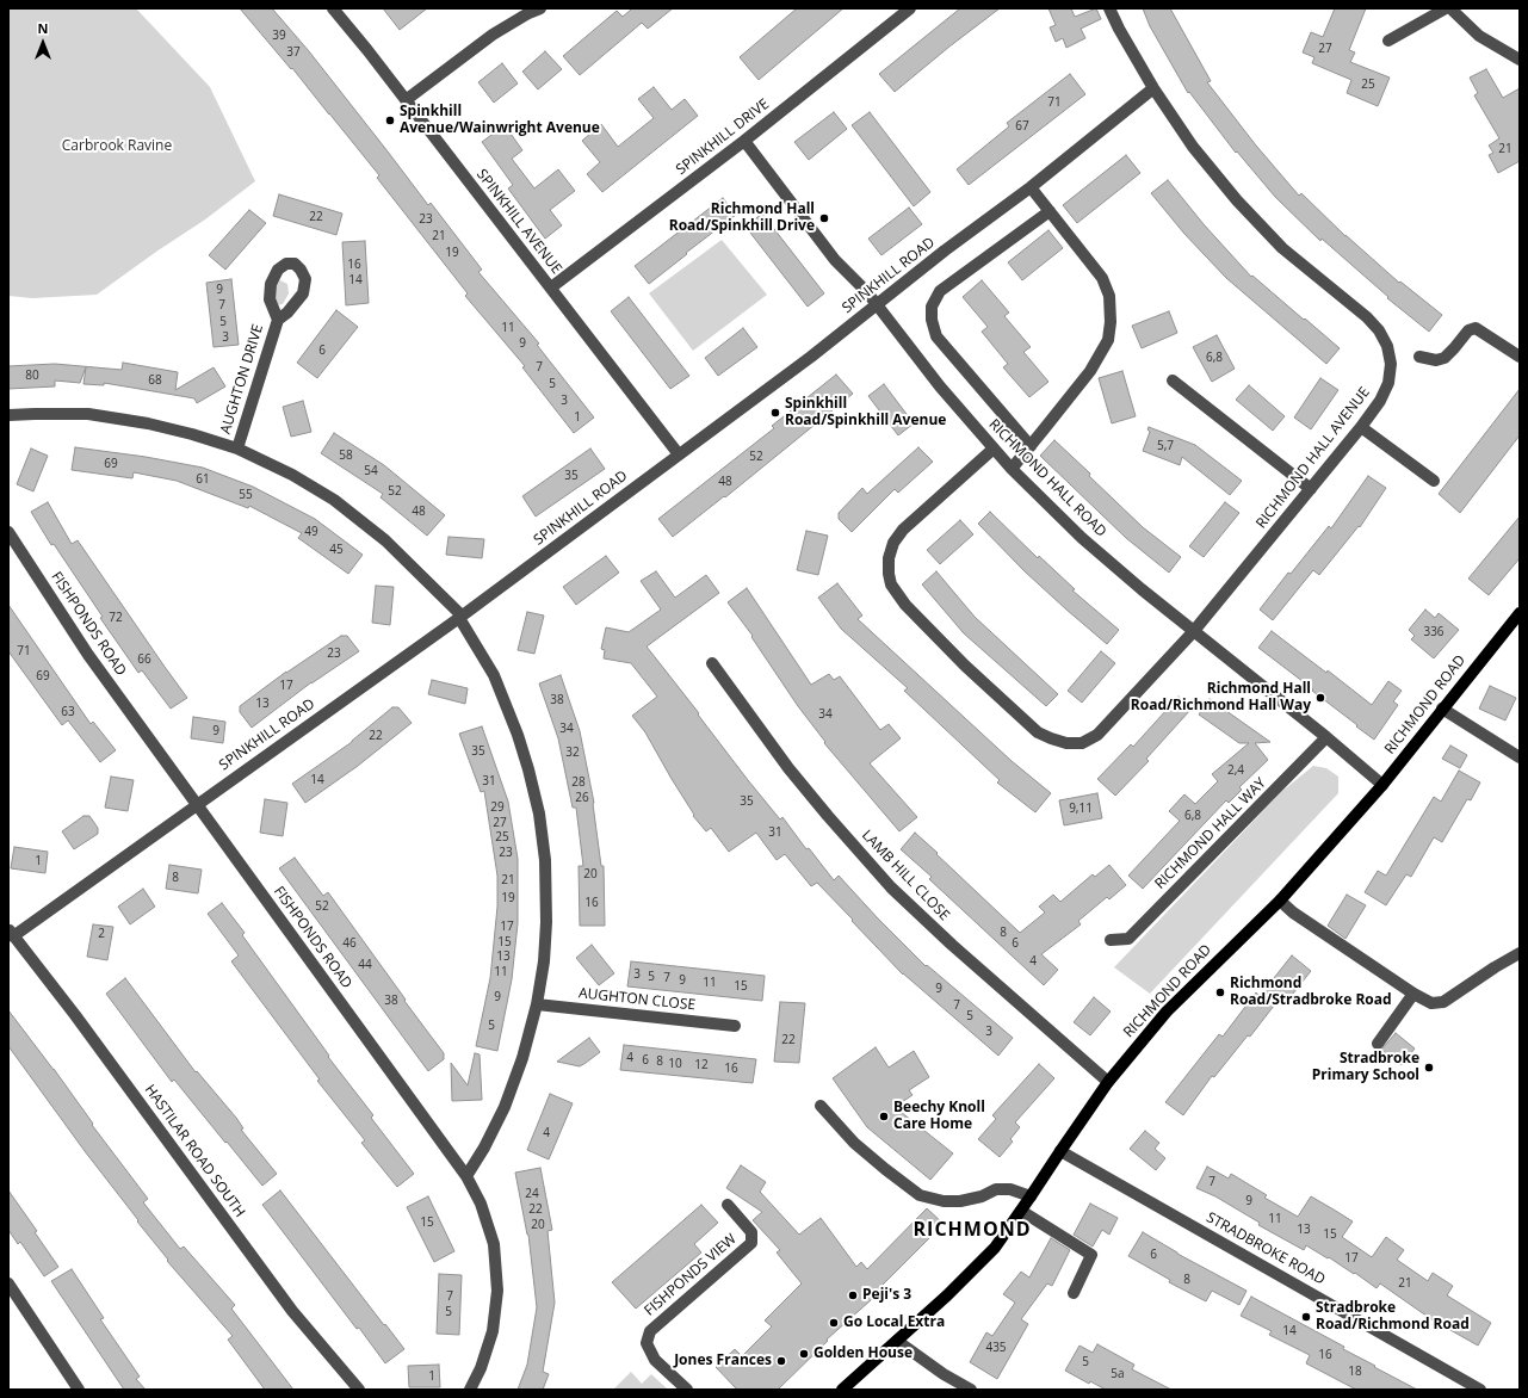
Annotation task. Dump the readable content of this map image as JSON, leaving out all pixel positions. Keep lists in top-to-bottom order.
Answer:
{
  "streets": {
    "main road": ["RICHMOND ROAD"],
    "street": [
      "SPINKHILL DRIVE",
      "SPINKHILL AVENUE",
      "SPINKHILL ROAD",
      "AUGHTON DRIVE",
      "RICHMOND HALL AVENUE",
      "RICHMOND HALL ROAD",
      "FISHPONDS ROAD",
      "RICHMOND HALL WAY",
      "LAMB HILL CLOSE",
      "AUGHTON CLOSE",
      "HASTILAR ROAD SOUTH",
      "STRADBROKE ROAD",
      "FISHPONDS VIEW"
    ]
  },
  "crossings": [
    ["SPINKHILL DRIVE", "SPINKHILL AVENUE"],
    ["SPINKHILL DRIVE", "RICHMOND HALL ROAD"],
    ["SPINKHILL AVENUE", "SPINKHILL ROAD"],
    ["SPINKHILL ROAD", "RICHMOND HALL AVENUE"],
    ["SPINKHILL ROAD", "RICHMOND HALL ROAD"],
    ["SPINKHILL ROAD", "FISHPONDS ROAD"],
    ["SPINKHILL ROAD", "HASTILAR ROAD SOUTH"],
    ["RICHMOND HALL AVENUE", "RICHMOND HALL ROAD"],
    ["RICHMOND HALL ROAD", "RICHMOND ROAD"],
    ["RICHMOND HALL ROAD", "RICHMOND HALL WAY"],
    ["RICHMOND ROAD", "LAMB HILL CLOSE"],
    ["RICHMOND ROAD", "STRADBROKE ROAD"]
  ],
  "districts": ["RICHMOND"],
  "parks": ["Carbrook Ravine"],
  "places": [
    "Spinkhill Avenue/Wainwright Avenue",
    "Richmond Hall Road/Spinkhill Drive",
    "Spinkhill Road/Spinkhill Avenue",
    "Richmond Hall Road/Richmond Hall Way",
    "Richmond Road/Stradbroke Road",
    "Stradbroke Primary School",
    "Beechy Knoll Care Home",
    "Peji's 3",
    "Stradbroke Road/Richmond Road",
    "Go Local Extra",
    "Golden House",
    "Jones Frances"
  ],
  "house_numbers": [
    "39",
    "27",
    "37",
    "25",
    "71",
    "67",
    "21",
    "22",
    "23",
    "21",
    "19",
    "16",
    "14",
    "9",
    "7",
    "5",
    "11",
    "3",
    "9",
    "6",
    "6,8",
    "7",
    "80",
    "68",
    "5",
    "3",
    "1",
    "5,7",
    "58",
    "52",
    "69",
    "54",
    "35",
    "61",
    "48",
    "52",
    "55",
    "48",
    "49",
    "45",
    "72",
    "336",
    "71",
    "23",
    "66",
    "69",
    "17",
    "38",
    "13",
    "63",
    "34",
    "34",
    "9",
    "22",
    "35",
    "32",
    "2,4",
    "14",
    "31",
    "28",
    "26",
    "35",
    "29",
    "9,11",
    "6,8",
    "27",
    "31",
    "25",
    "23",
    "1",
    "20",
    "8",
    "21",
    "19",
    "16",
    "52",
    "17",
    "8",
    "2",
    "15",
    "46",
    "6",
    "13",
    "4",
    "44",
    "11",
    "3",
    "5",
    "7",
    "9",
    "11",
    "15",
    "9",
    "9",
    "38",
    "7",
    "5",
    "5",
    "3",
    "22",
    "4",
    "6",
    "8",
    "10",
    "12",
    "16",
    "4",
    "7",
    "24",
    "9",
    "22",
    "11",
    "15",
    "20",
    "13",
    "15",
    "6",
    "17",
    "8",
    "21",
    "7",
    "5",
    "14",
    "435",
    "16",
    "5",
    "18",
    "5a",
    "1"
  ],
  "north": "top"
}
